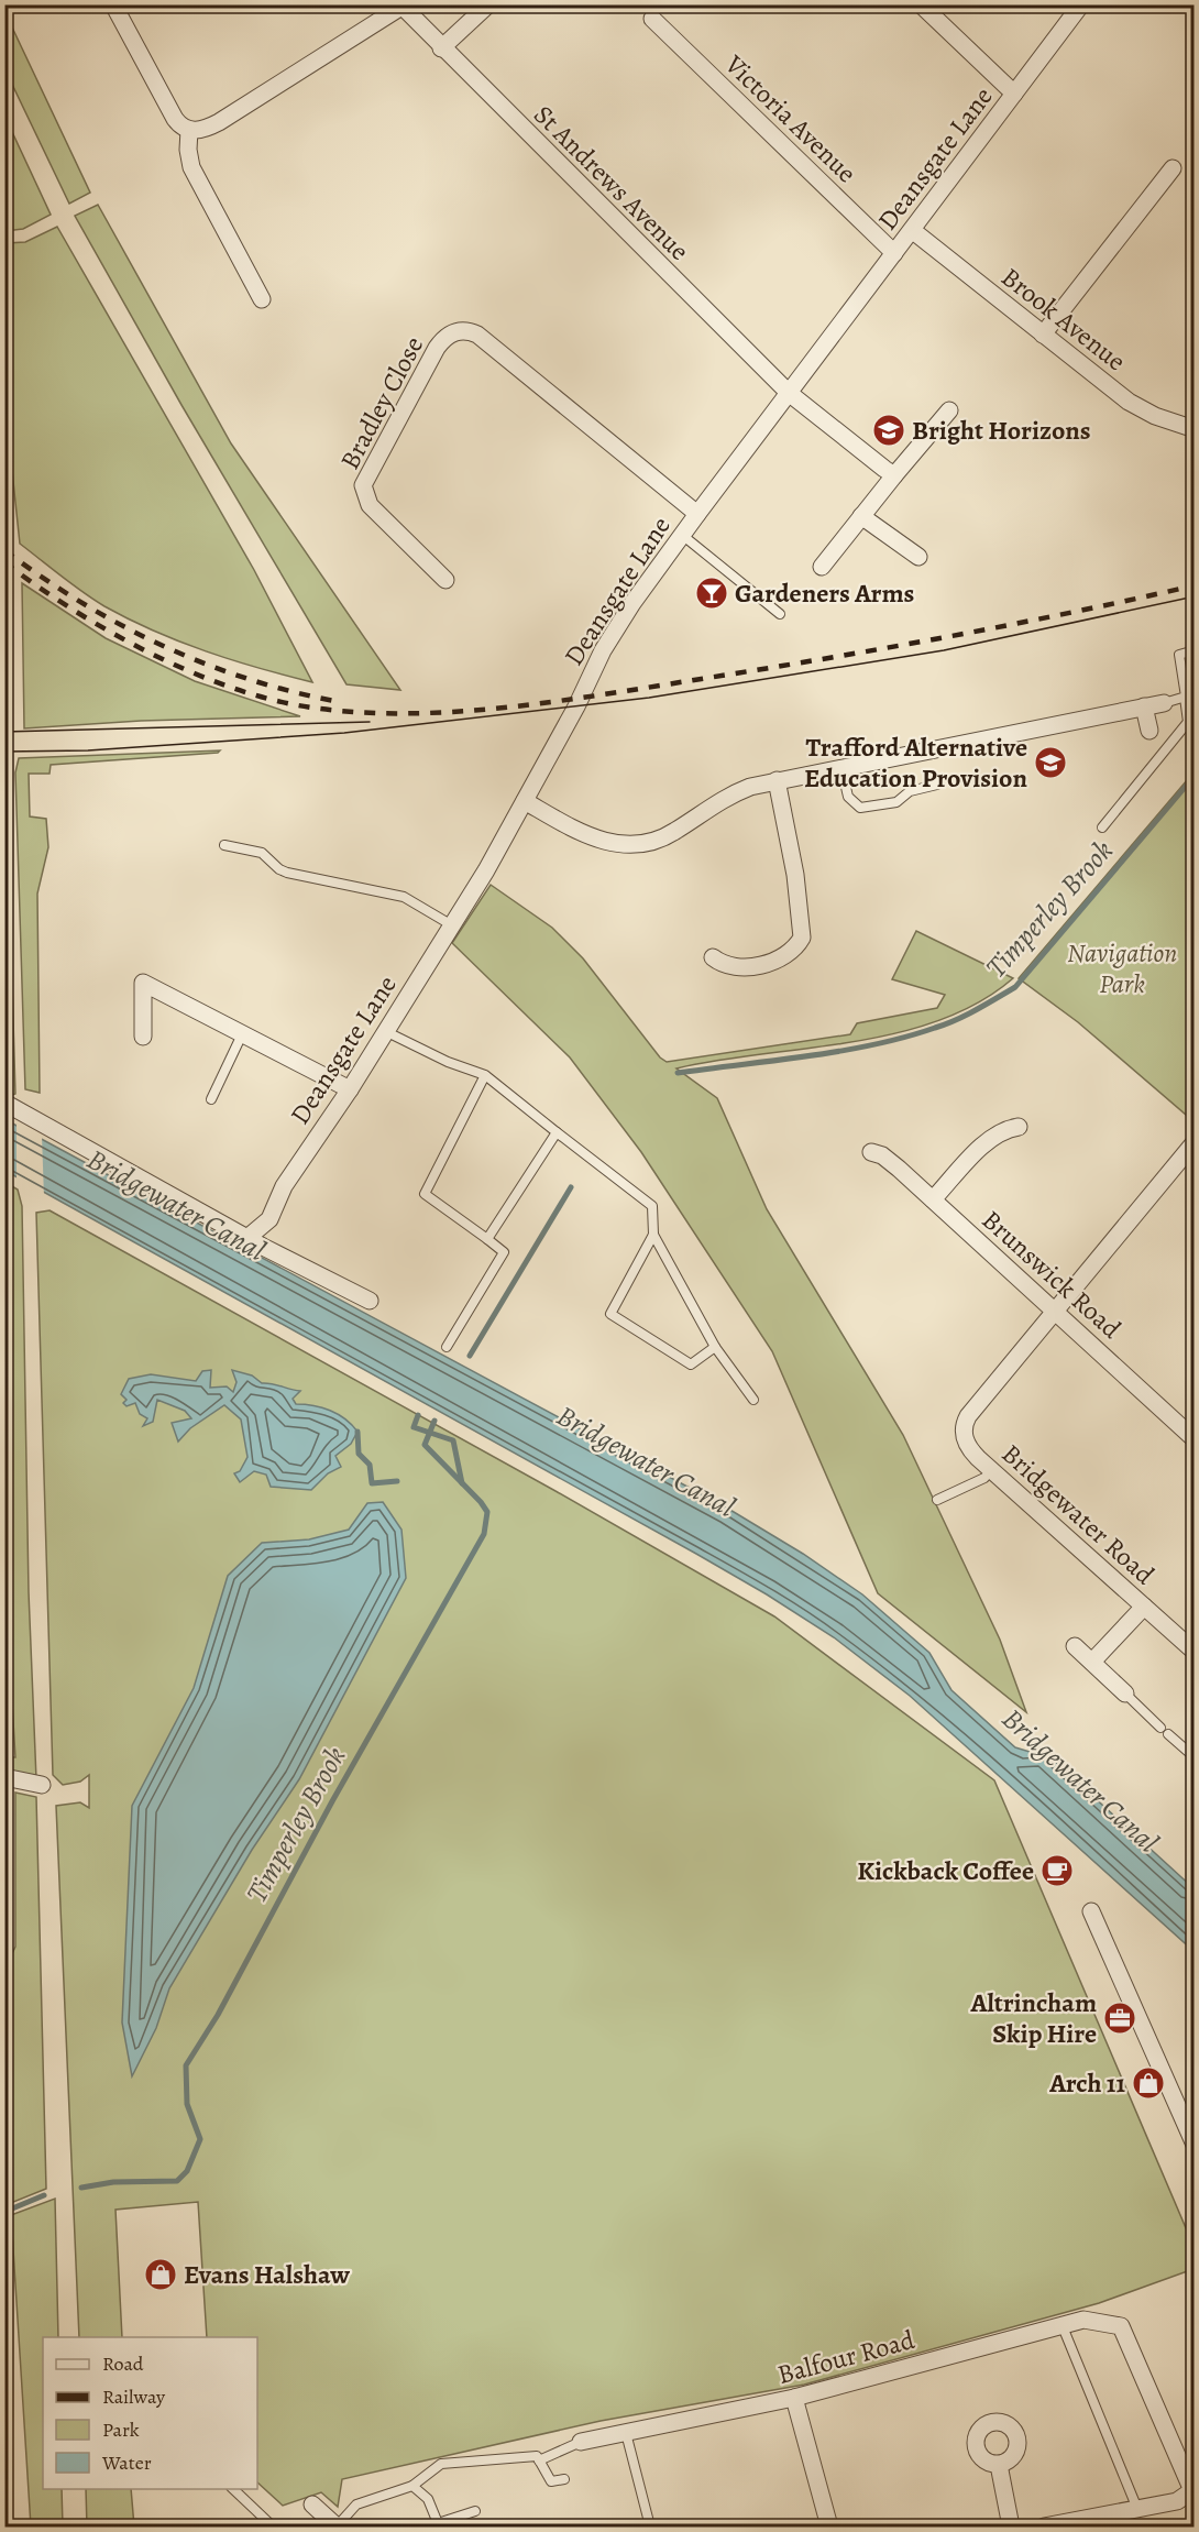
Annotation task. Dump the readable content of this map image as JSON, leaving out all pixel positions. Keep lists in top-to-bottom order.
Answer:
{
  "streets": {
    "street": [
      "Victoria Avenue",
      "Deansgate Lane",
      "St Andrews Avenue",
      "Brook Avenue",
      "Bradley Close",
      "Brunswick Road",
      "Bridgewater Road",
      "Balfour Road"
    ]
  },
  "crossings": [
    ["Victoria Avenue", "Deansgate Lane"],
    ["Deansgate Lane", "St Andrews Avenue"],
    ["Deansgate Lane", "Brook Avenue"],
    ["Deansgate Lane", "Bradley Close"],
    ["Brunswick Road", "Bridgewater Road"]
  ],
  "water": ["Timperley Brook", "Bridgewater Canal"],
  "parks": ["Navigation Park"],
  "places": {
    "school or university": ["Bright Horizons", "Trafford Alternative Education Provision"],
    "bar": ["Gardeners Arms"],
    "cafe": ["Kickback Coffee"],
    "office": ["Altrincham Skip Hire"],
    "shop": ["Arch 11", "Evans Halshaw"]
  },
  "legend": [
    "Road",
    "Railway",
    "Park",
    "Water"
  ]
}
